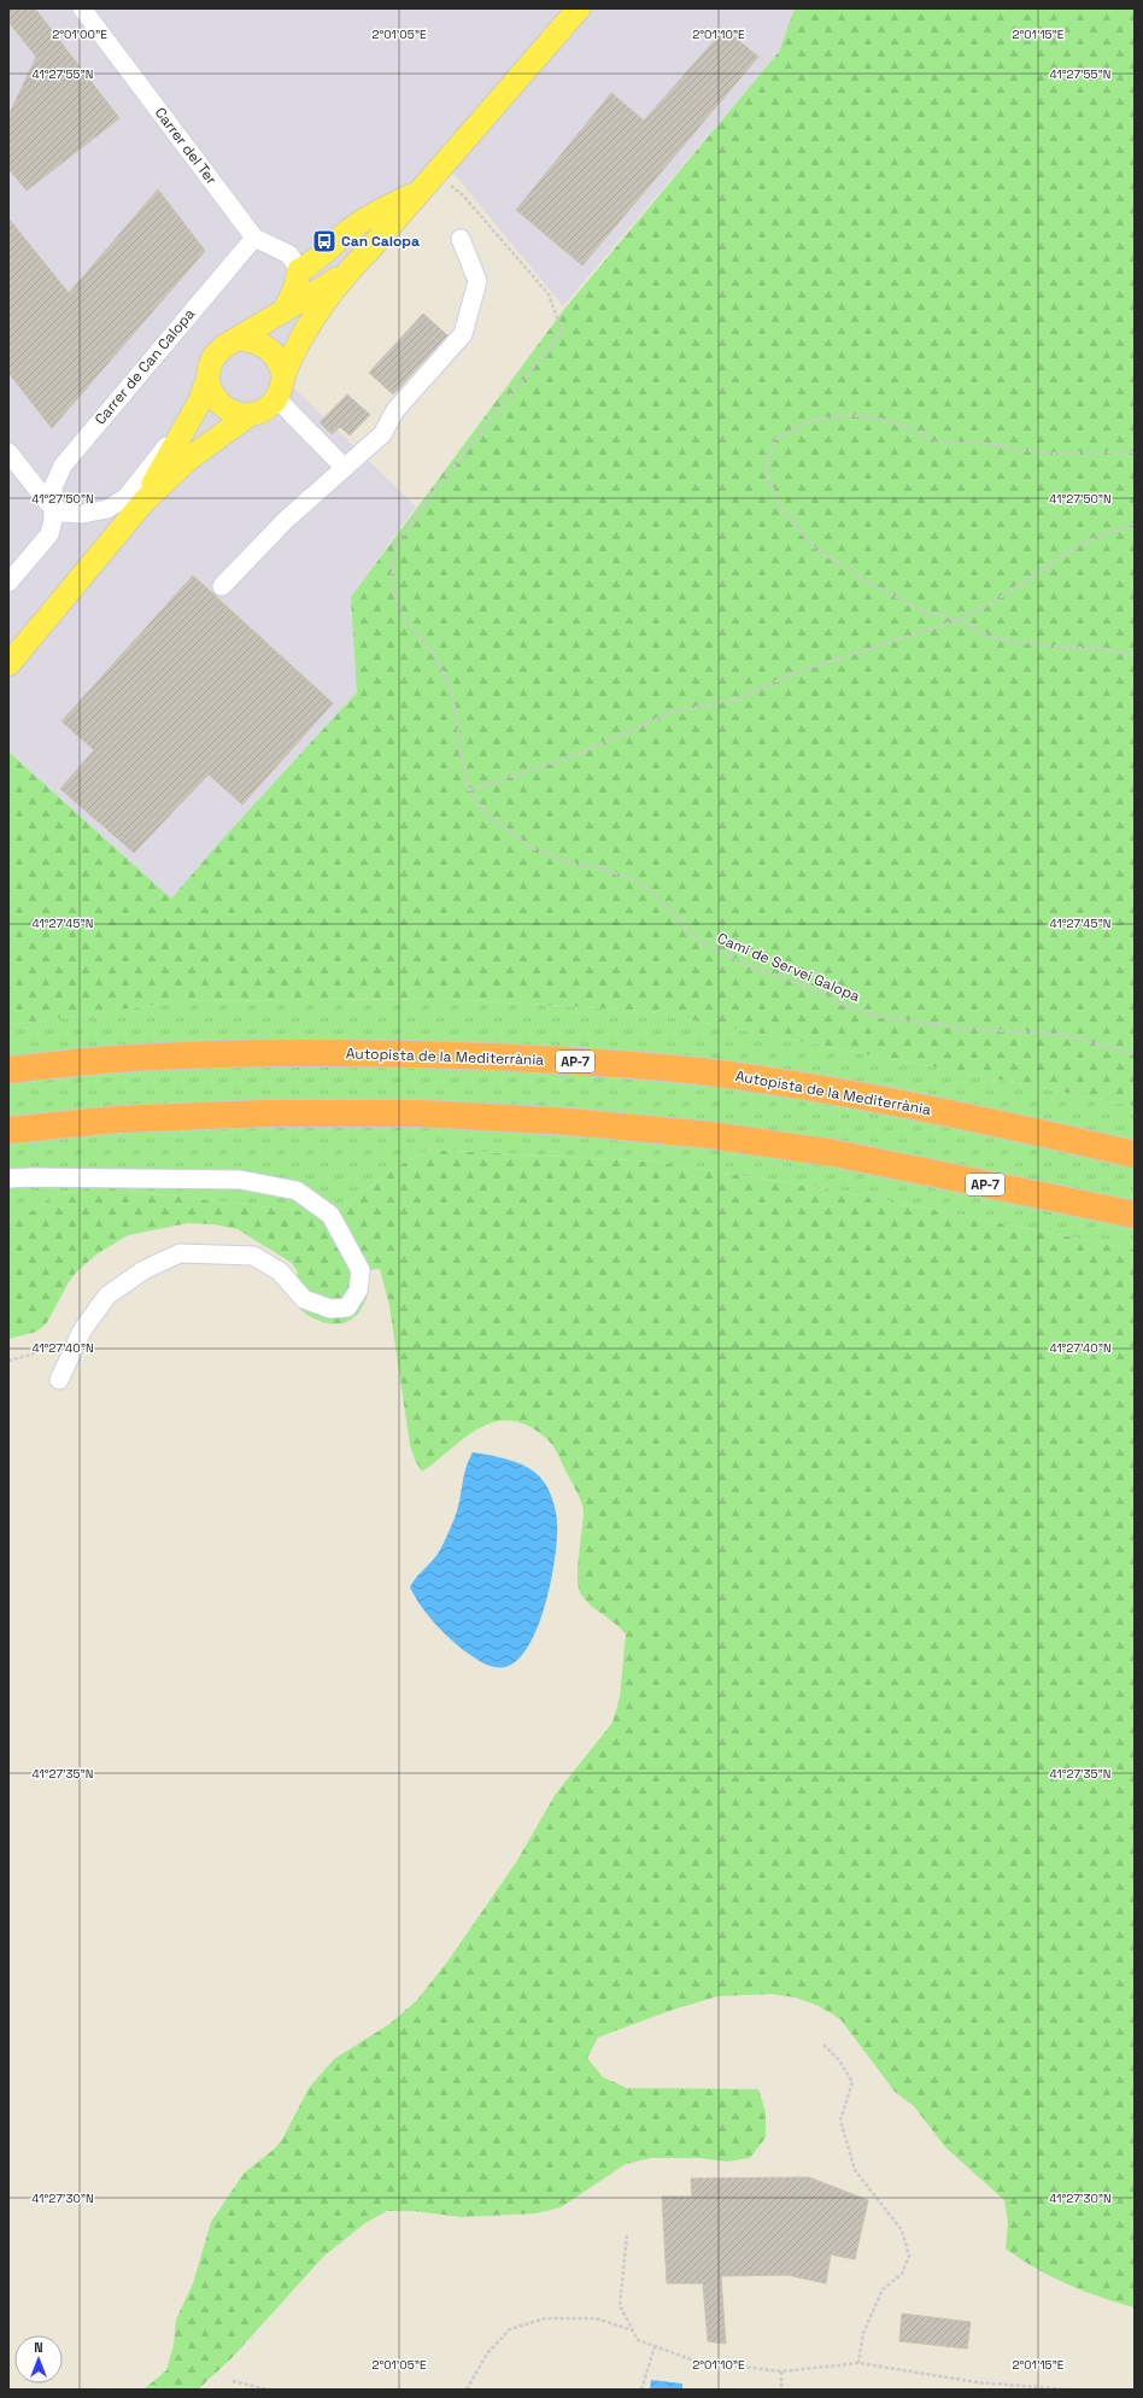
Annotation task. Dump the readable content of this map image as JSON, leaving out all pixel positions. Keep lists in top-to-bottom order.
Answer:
{
  "streets": {
    "highway": ["Autopista de la Mediterrània", "AP-7"],
    "street": ["Carrer del Ter", "Carrer de Can Calopa"],
    "path": ["Camí de Servei Galopa"]
  },
  "crossings": [
    ["Carrer del Ter", "Carrer de Can Calopa"]
  ],
  "places": {
    "bus stop": ["Can Calopa"]
  },
  "north": "top",
  "coordinates": [
    "2°01'00\"E",
    "2°01'05\"E",
    "2°01'10\"E",
    "2°01'15\"E",
    "41°27'55\"N",
    "41°27'50\"N",
    "41°27'45\"N",
    "41°27'40\"N",
    "41°27'35\"N",
    "41°27'30\"N"
  ]
}
